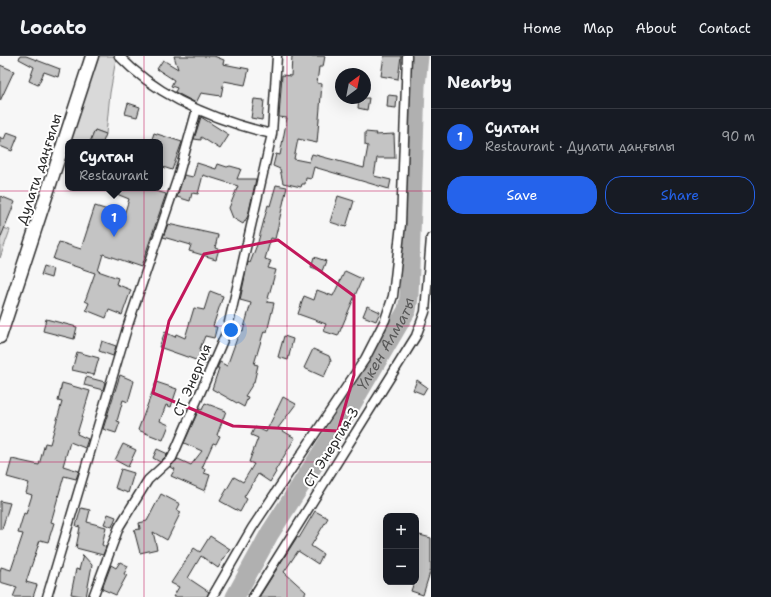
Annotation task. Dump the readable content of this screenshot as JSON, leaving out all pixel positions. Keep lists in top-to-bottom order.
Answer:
{
  "streets": {
    "main road": ["Дулати даңғылы"],
    "street": ["СТ Энергия", "СТ Энергия-3"]
  },
  "water": ["Үлкен Алматы"],
  "north": "top right",
  "page": {
    "header": "Locato",
    "nav": [
      "Home",
      "Map",
      "About",
      "Contact"
    ],
    "heading": "Nearby",
    "list": [
      {
        "mark": "1",
        "name": "Султан",
        "note": "Restaurant · Дулати даңғылы",
        "value": "90 m"
      }
    ],
    "popup": ["Султан", "Restaurant"],
    "buttons": ["Save", "Share"],
    "pins": "1",
    "map_buttons": ["+", "−"]
  }
}
